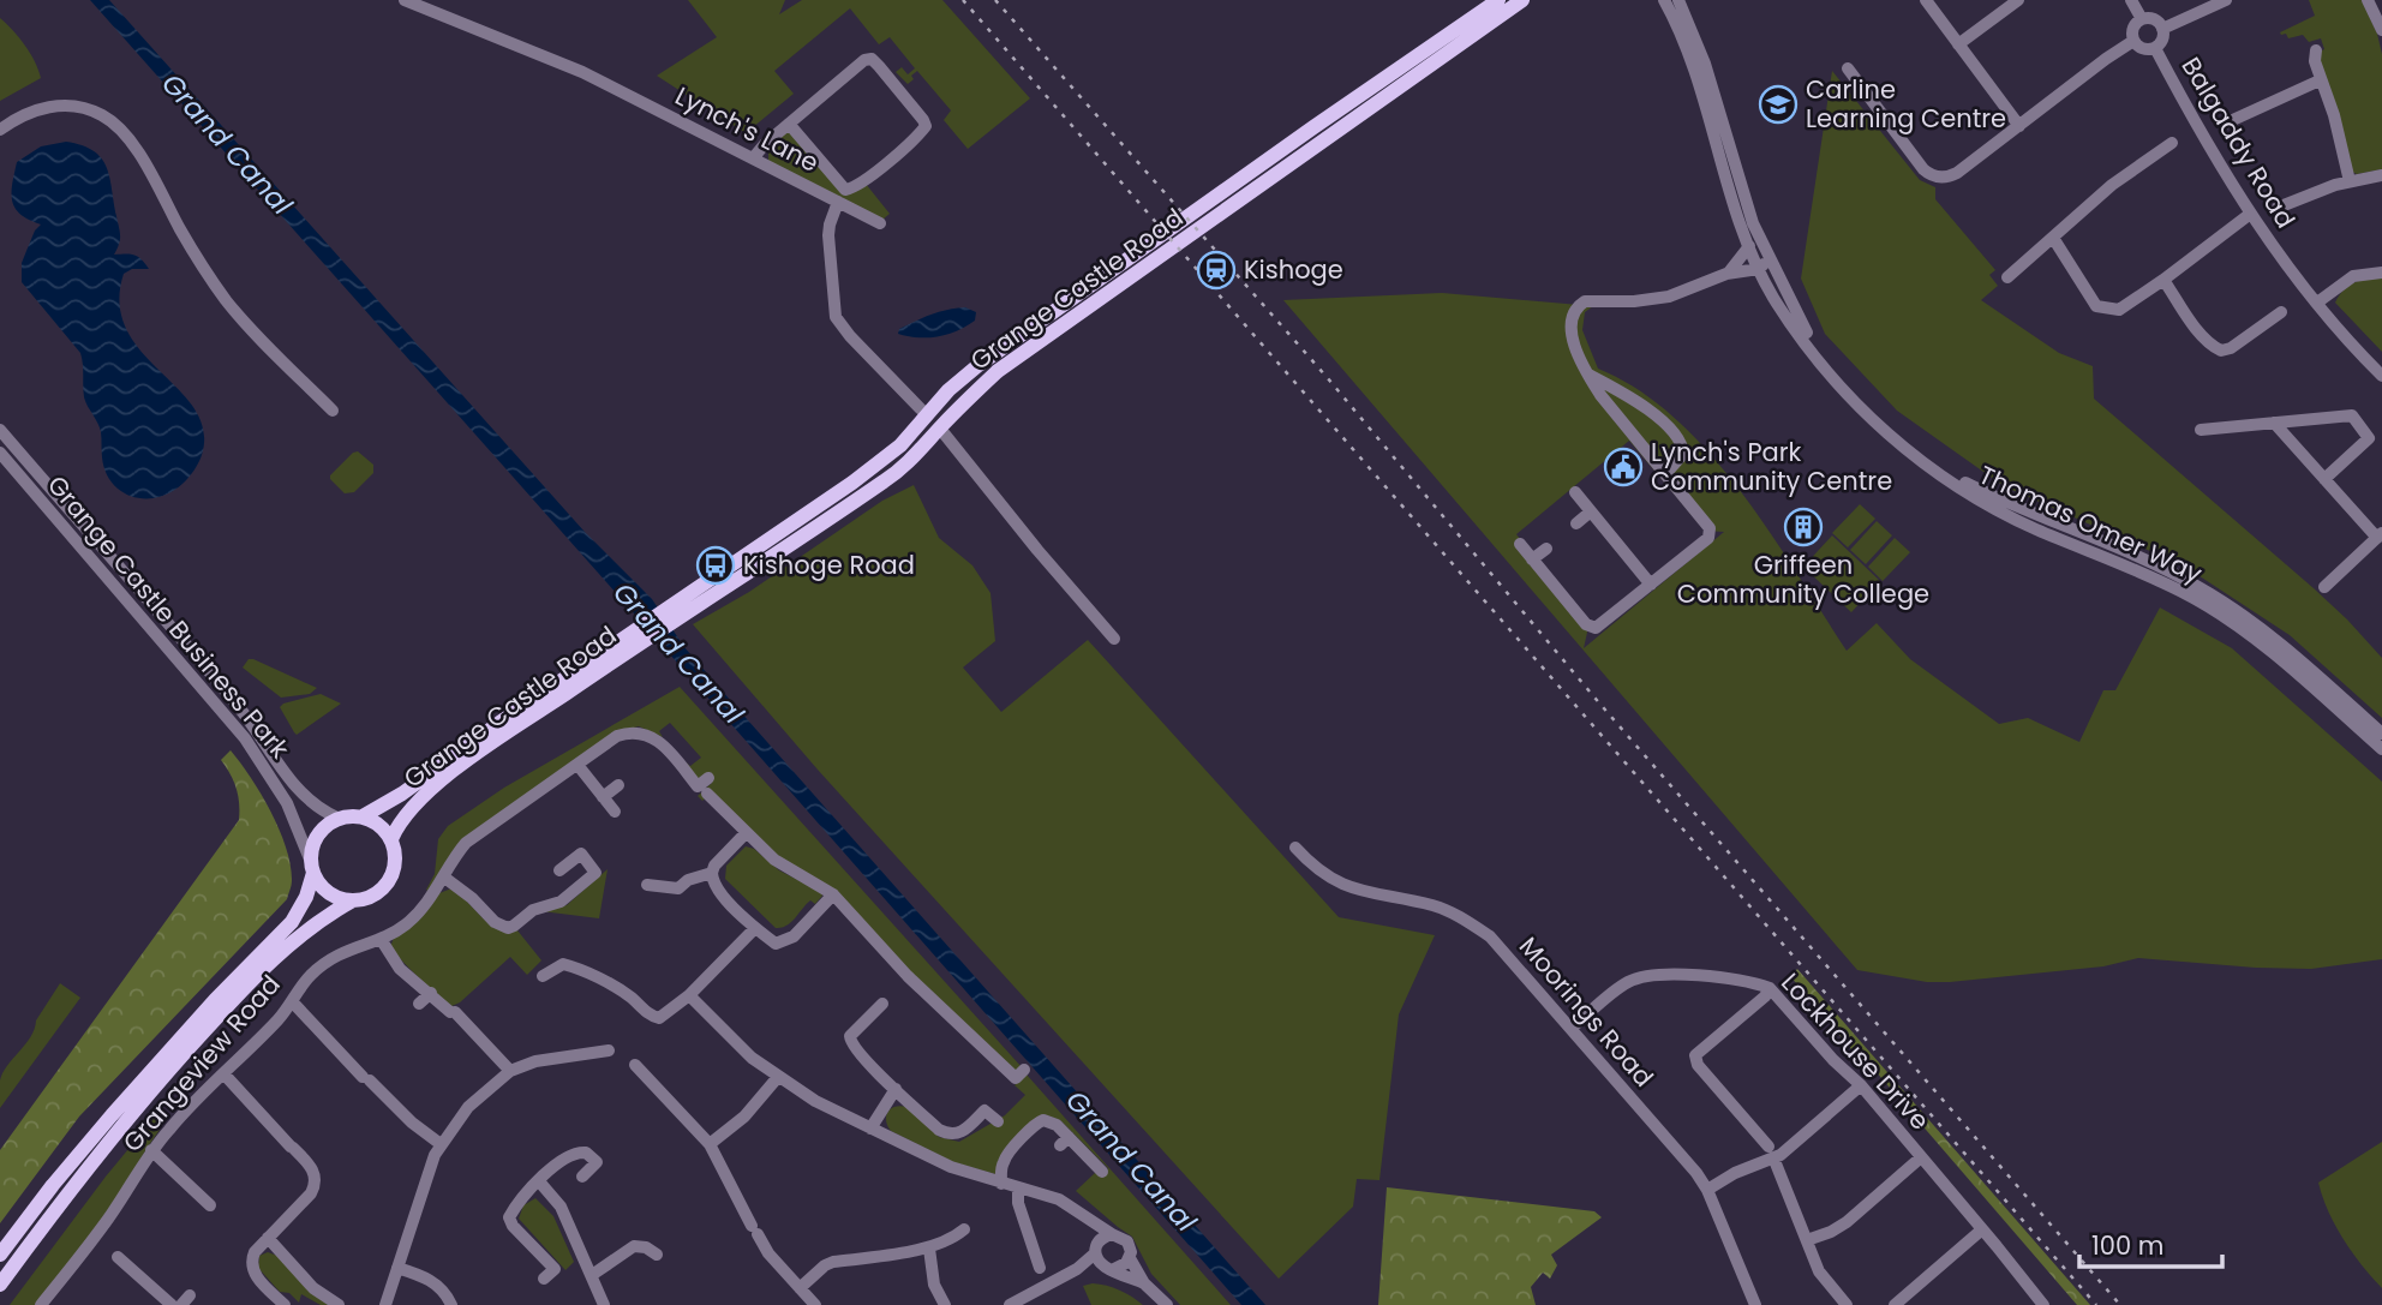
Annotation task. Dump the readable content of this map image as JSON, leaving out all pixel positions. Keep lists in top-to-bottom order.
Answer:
{
  "streets": {
    "main road": ["Grange Castle Road"],
    "street": [
      "Lynch's Lane",
      "Balgaddy Road",
      "Thomas Omer Way",
      "Grange Castle Business Park",
      "Moorings Road",
      "Lockhouse Drive",
      "Grangeview Road"
    ]
  },
  "crossings": [
    ["Lynch's Lane", "Grange Castle Road"],
    ["Grange Castle Road", "Grange Castle Business Park"]
  ],
  "water": ["Grand Canal"],
  "places": {
    "school or university": ["Carline Learning Centre"],
    "station": ["Kishoge"],
    "public building": ["Lynch's Park Community Centre"],
    "building": ["Griffeen Community College"],
    "bus stop": ["Kishoge Road"]
  },
  "scale_bar": "100 m"
}
